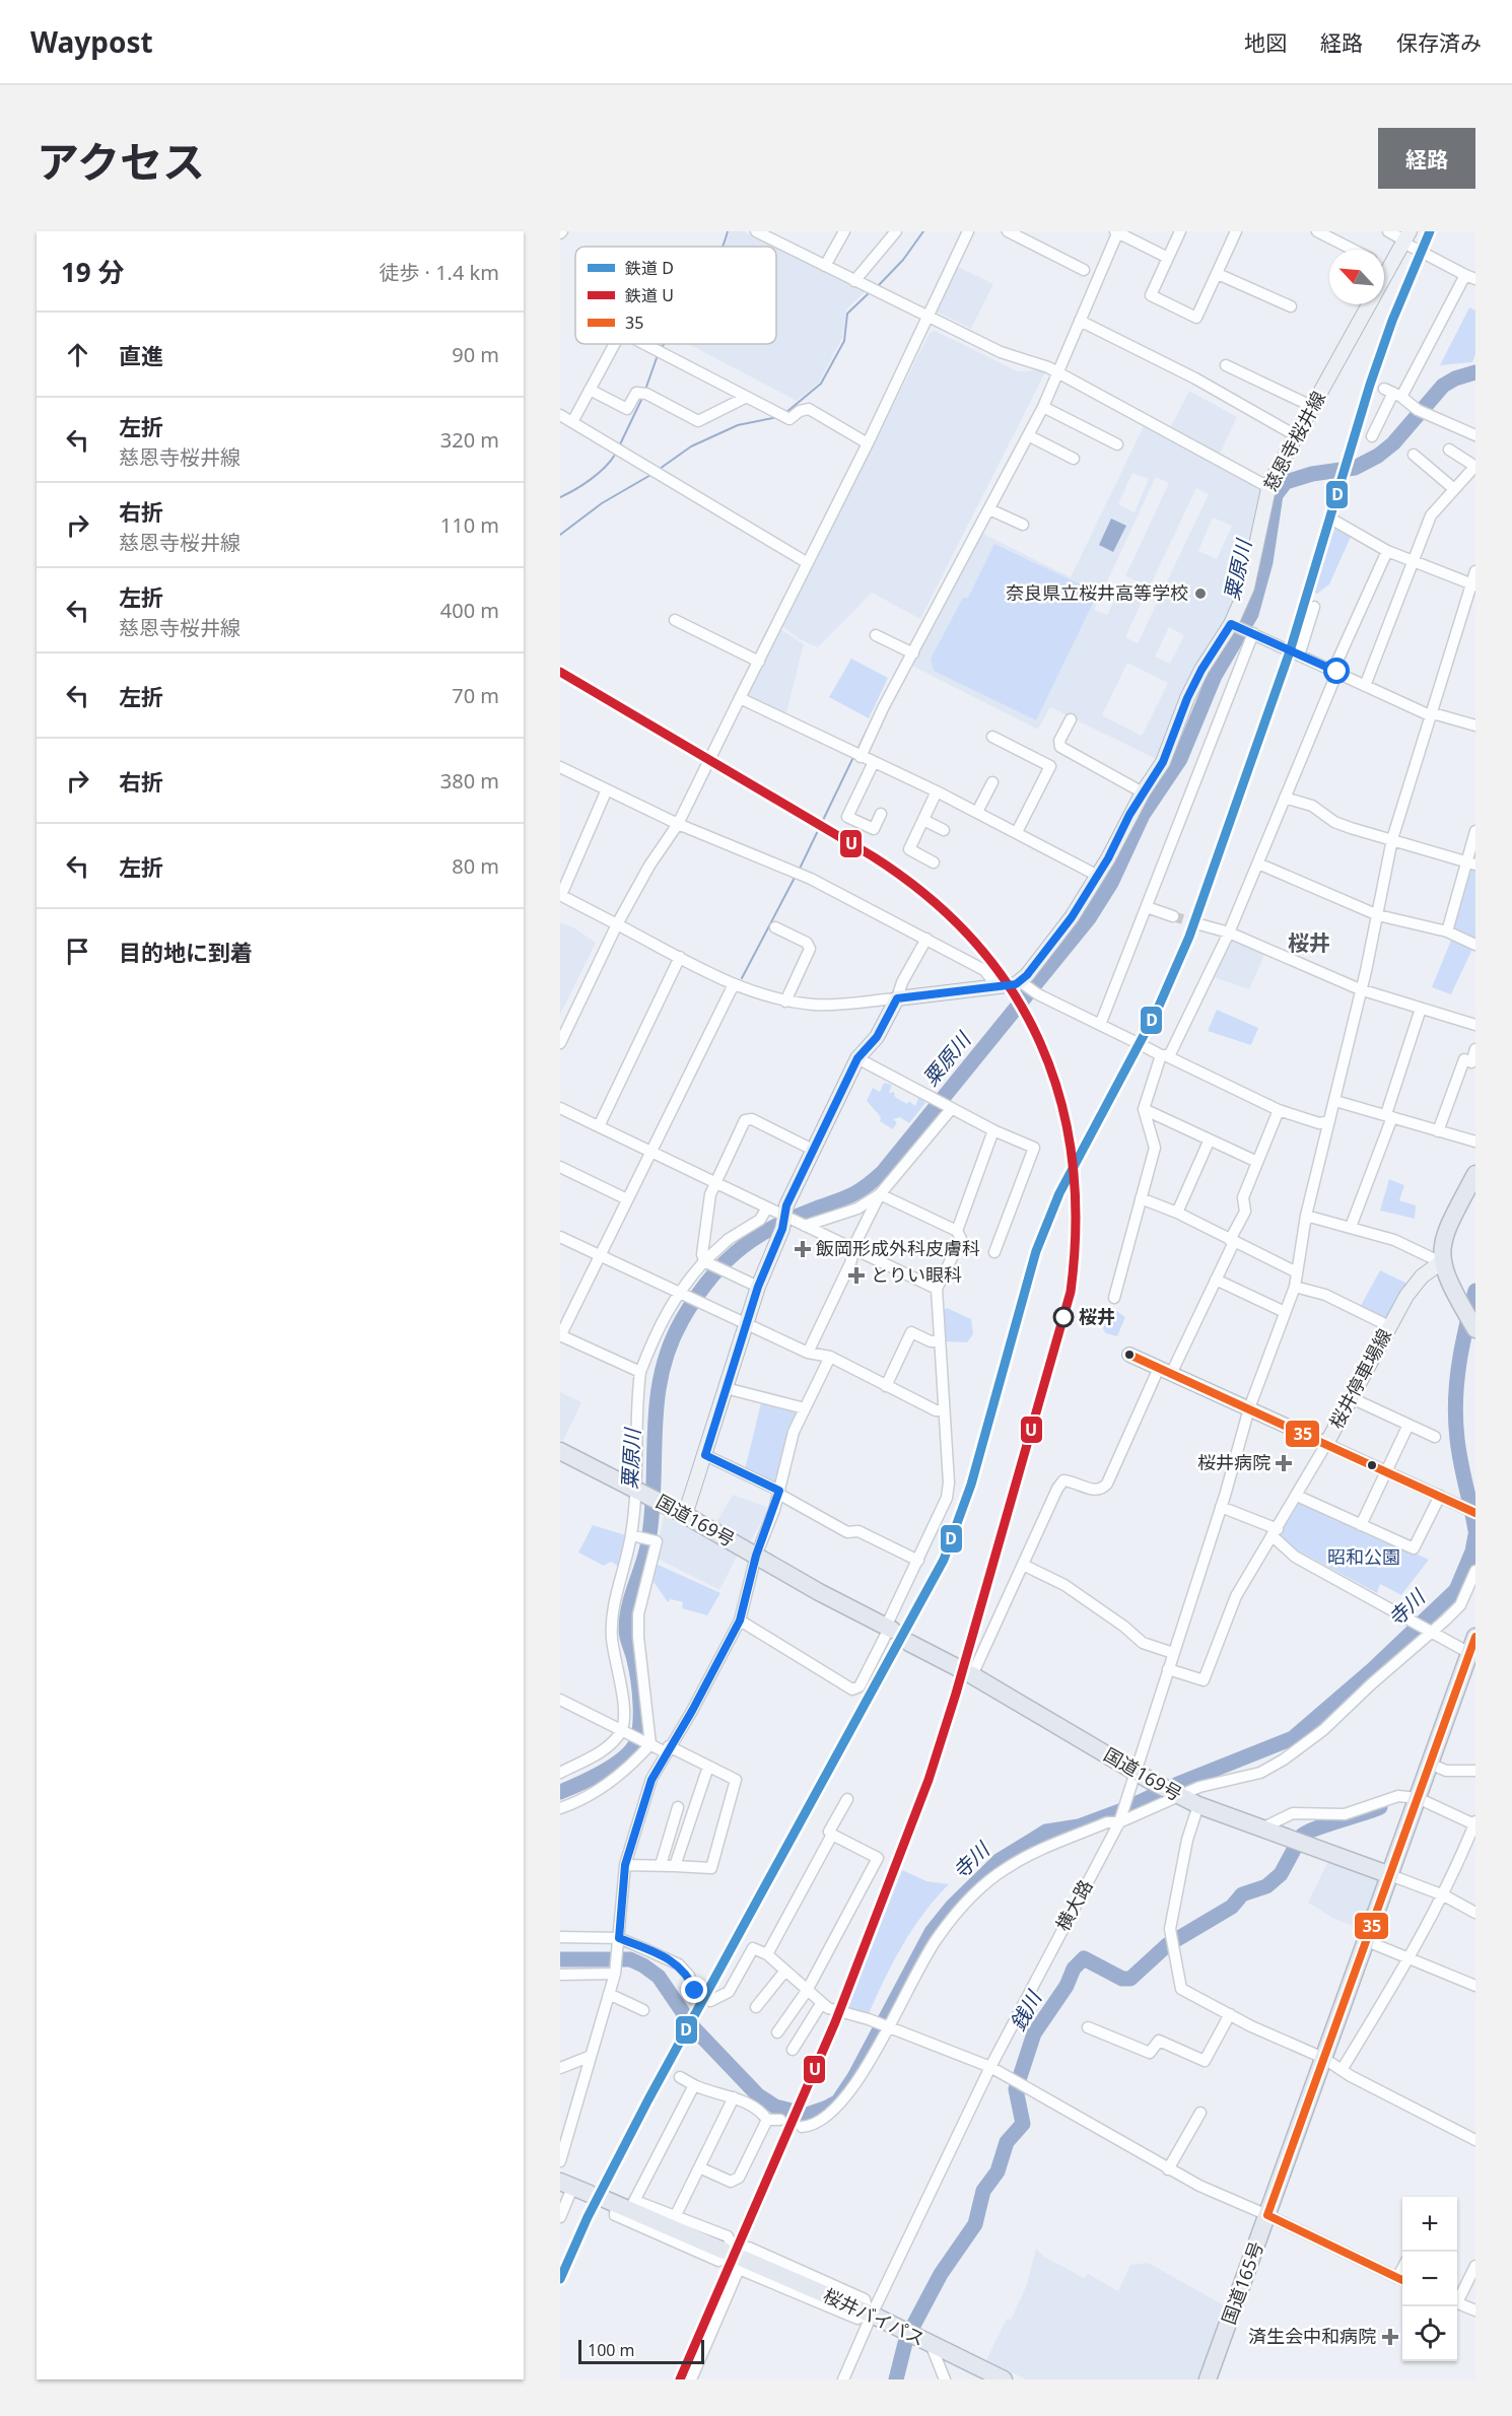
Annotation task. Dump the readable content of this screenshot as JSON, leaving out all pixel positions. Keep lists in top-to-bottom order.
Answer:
{
  "streets": {
    "highway": ["国道169号", "国道165号", "桜井バイパス"],
    "main road": ["慈恩寺桜井線", "桜井停車場線"],
    "street": ["横大路"]
  },
  "crossings": [
    ["桜井停車場線", "横大路"],
    ["国道169号", "横大路"],
    ["国道169号", "国道165号"],
    ["横大路", "桜井バイパス"]
  ],
  "districts": ["桜井"],
  "water": ["粟原川", "寺川", "銭川"],
  "parks": ["昭和公園"],
  "places": {
    "other": ["奈良県立桜井高等学校", "桜井"],
    "health": [
      "飯岡形成外科皮膚科",
      "とりい眼科",
      "桜井病院",
      "済生会中和病院"
    ]
  },
  "lines": ["rail line D", "rail line U", "transit line 35"],
  "legend": ["鉄道 D", "鉄道 U", "35"],
  "scale_bar": "100 m",
  "north": "top left",
  "page": {
    "header": "Waypost",
    "nav": ["地図", "経路", "保存済み"],
    "title": "アクセス",
    "buttons": "経路",
    "heading": ["19 分", "徒歩 · 1.4 km"],
    "list": [
      ["直進", "90 m"],
      ["左折", "慈恩寺桜井線", "320 m"],
      ["右折", "慈恩寺桜井線", "110 m"],
      ["左折", "慈恩寺桜井線", "400 m"],
      ["左折", "70 m"],
      ["右折", "380 m"],
      ["左折", "80 m"],
      "目的地に到着"
    ],
    "map_buttons": ["+", "−"],
    "scale": "100 m"
  }
}
